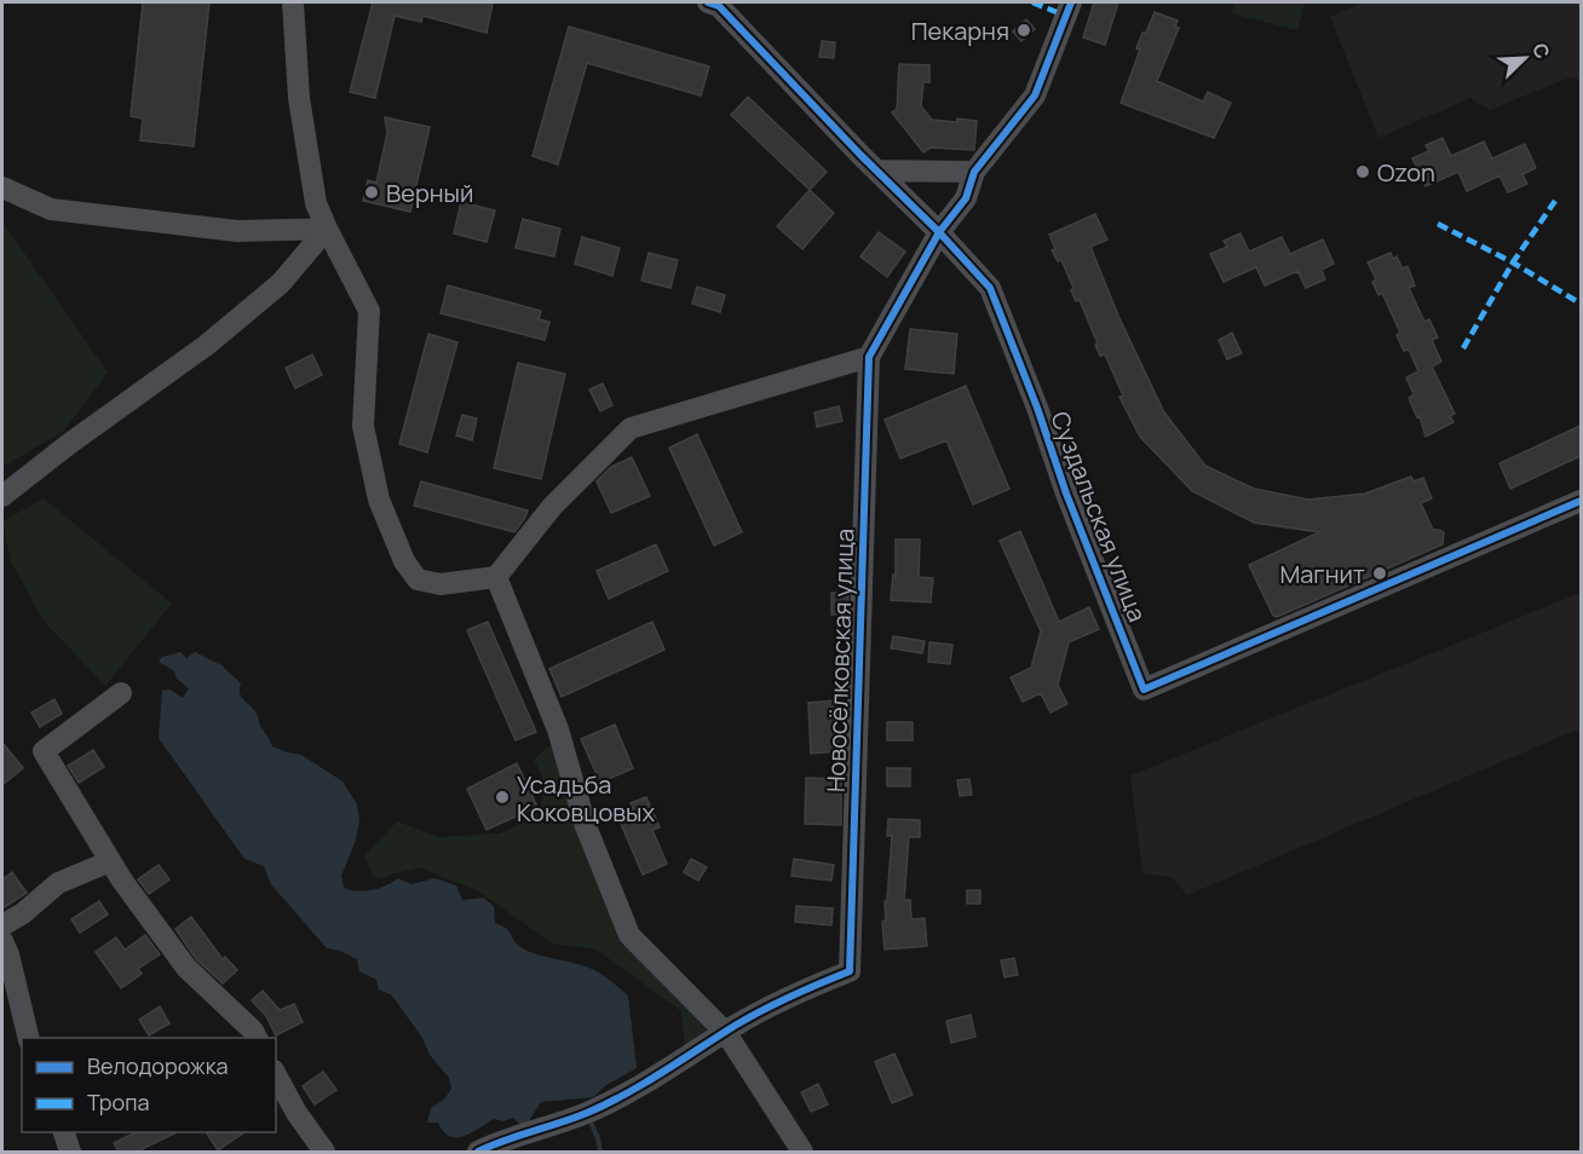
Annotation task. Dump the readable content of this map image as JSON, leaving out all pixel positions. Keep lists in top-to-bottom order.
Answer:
{
  "streets": {
    "street": ["Суздальская улица", "Новосёлковская улица"]
  },
  "crossings": [
    ["Суздальская улица", "Новосёлковская улица"]
  ],
  "places": [
    "Пекарня",
    "Ozon",
    "Верный",
    "Магнит",
    "Усадьба Коковцовых"
  ],
  "legend": ["Велодорожка", "Тропа"],
  "north": "top right"
}
